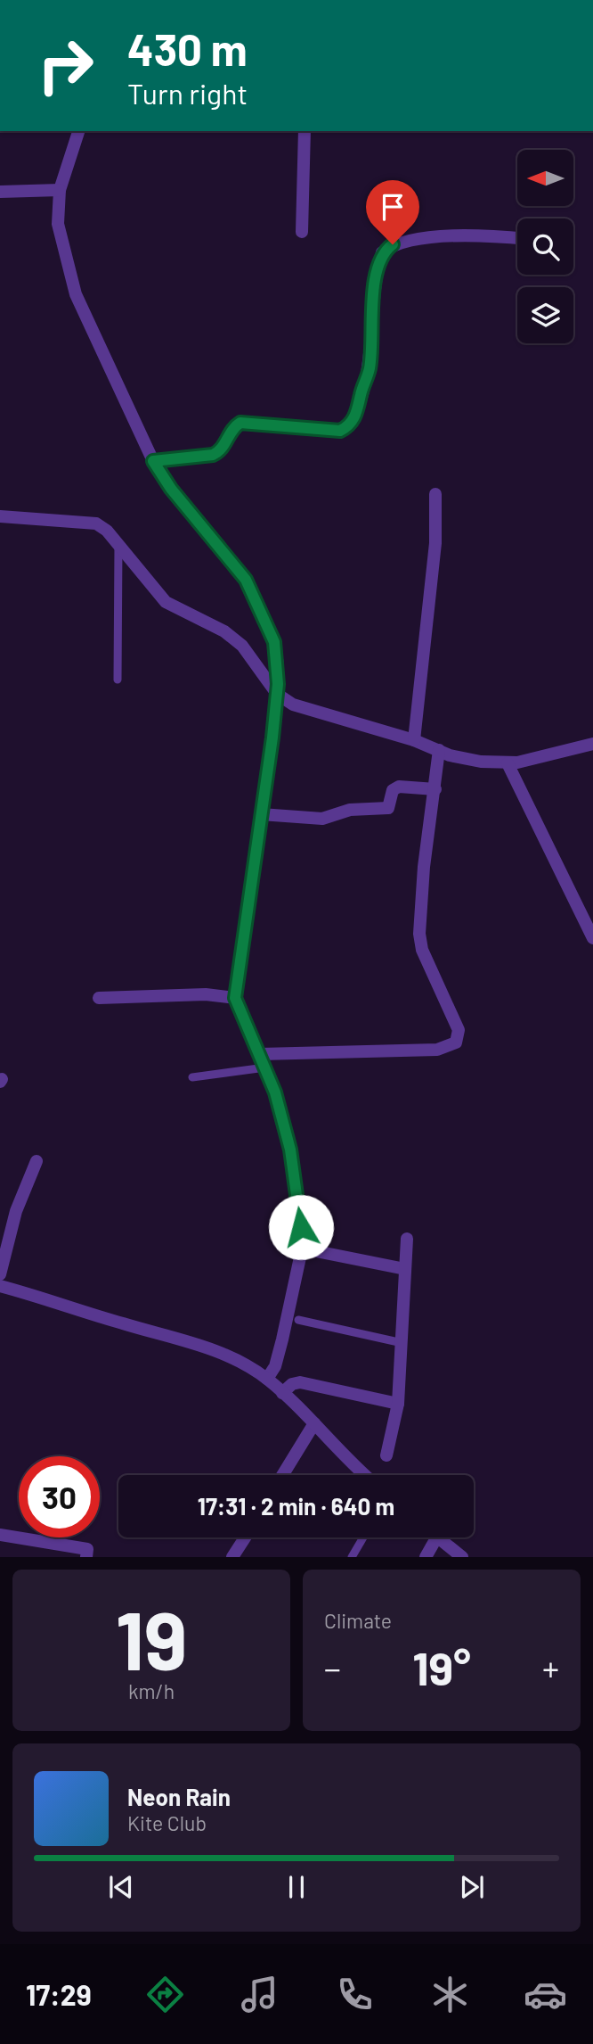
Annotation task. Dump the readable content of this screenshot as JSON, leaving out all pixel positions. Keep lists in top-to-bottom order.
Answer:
{
  "north": "left",
  "page": {
    "turn": ["430 m", "Turn right"],
    "limit": "30",
    "trip": "17:31 · 2 min · 640 m",
    "tile": [
      ["19", "km/h"],
      "Climate"
    ],
    "heat": ["−", "19°", "+"],
    "song": ["Neon Rain", "Kite Club"],
    "tabs": "17:29"
  }
}
